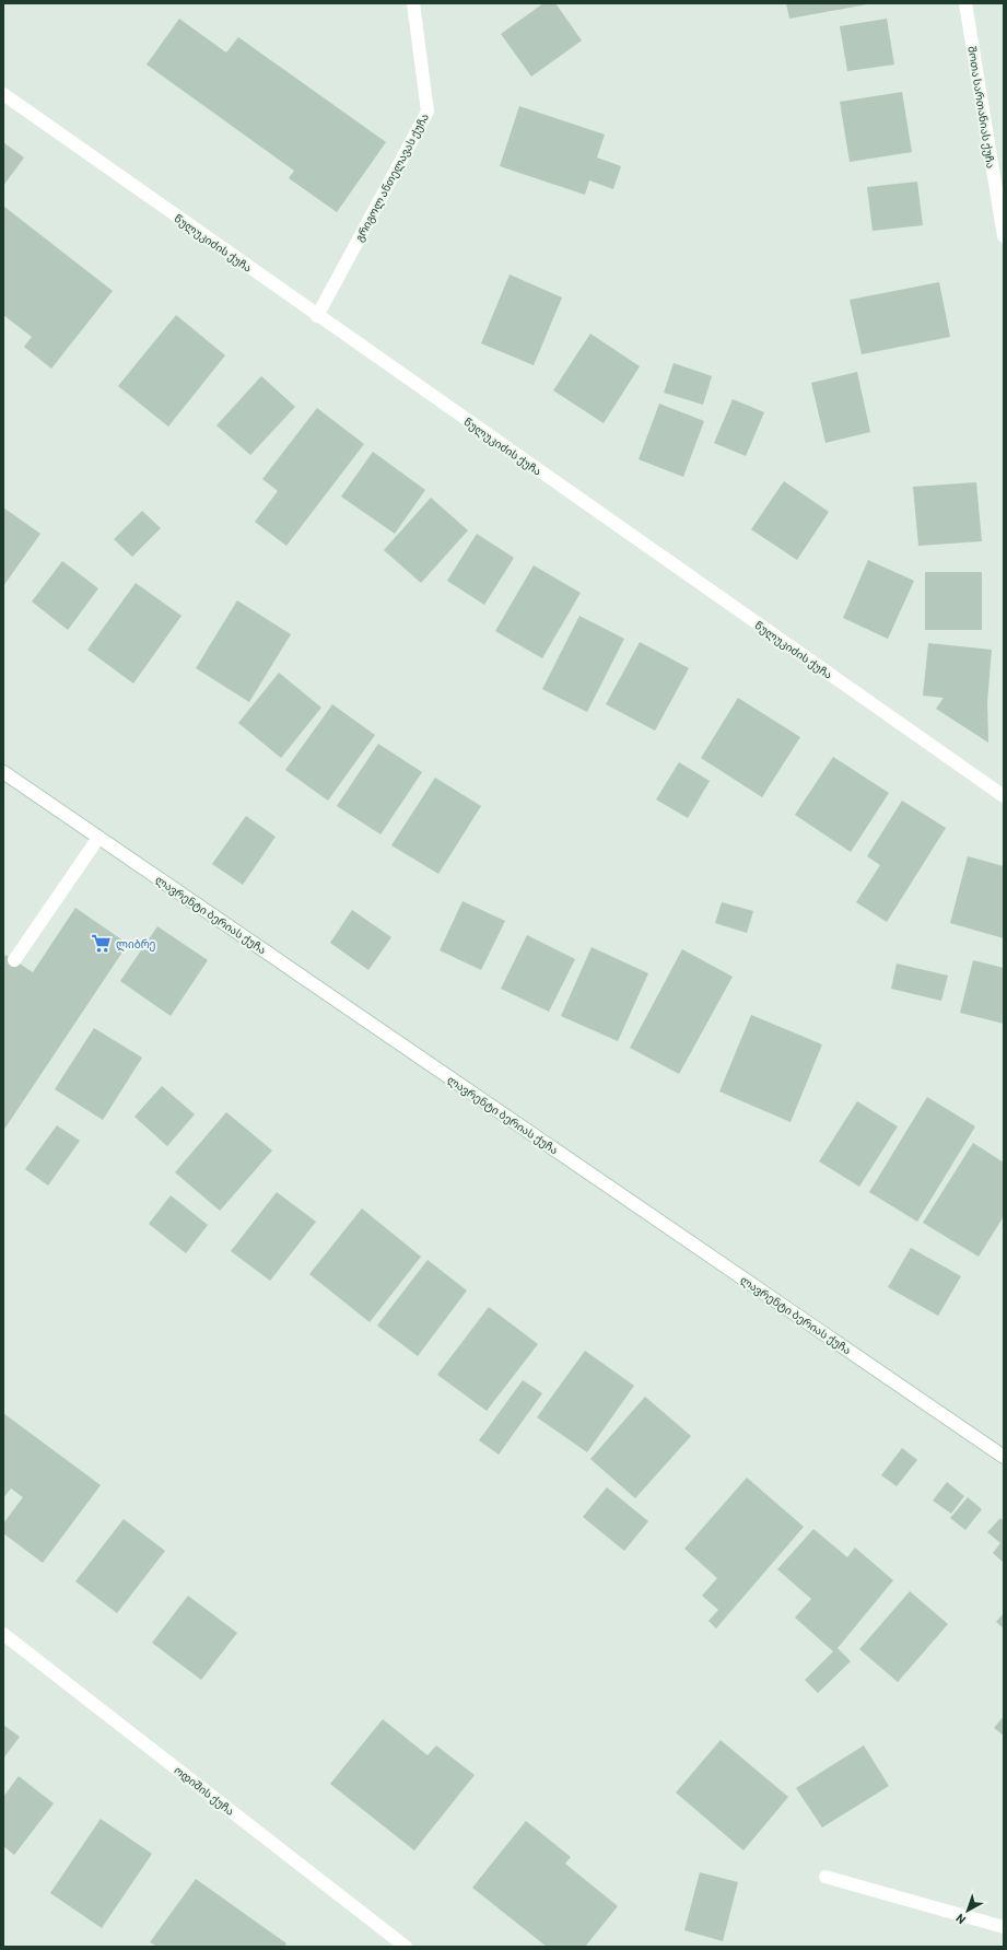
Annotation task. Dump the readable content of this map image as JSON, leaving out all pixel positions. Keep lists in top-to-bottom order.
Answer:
{
  "streets": {
    "street": [
      "შოთა სართანიას ქუჩა",
      "გრიგოლ ანთელავას ქუჩა",
      "წულუკიძის ქუჩა",
      "ლავრენტი ბერიას ქუჩა",
      "ოდიშის ქუჩა"
    ]
  },
  "crossings": [
    ["გრიგოლ ანთელავას ქუჩა", "წულუკიძის ქუჩა"]
  ],
  "places": {
    "supermarket": ["ლიბრე"]
  },
  "north": "bottom left"
}
